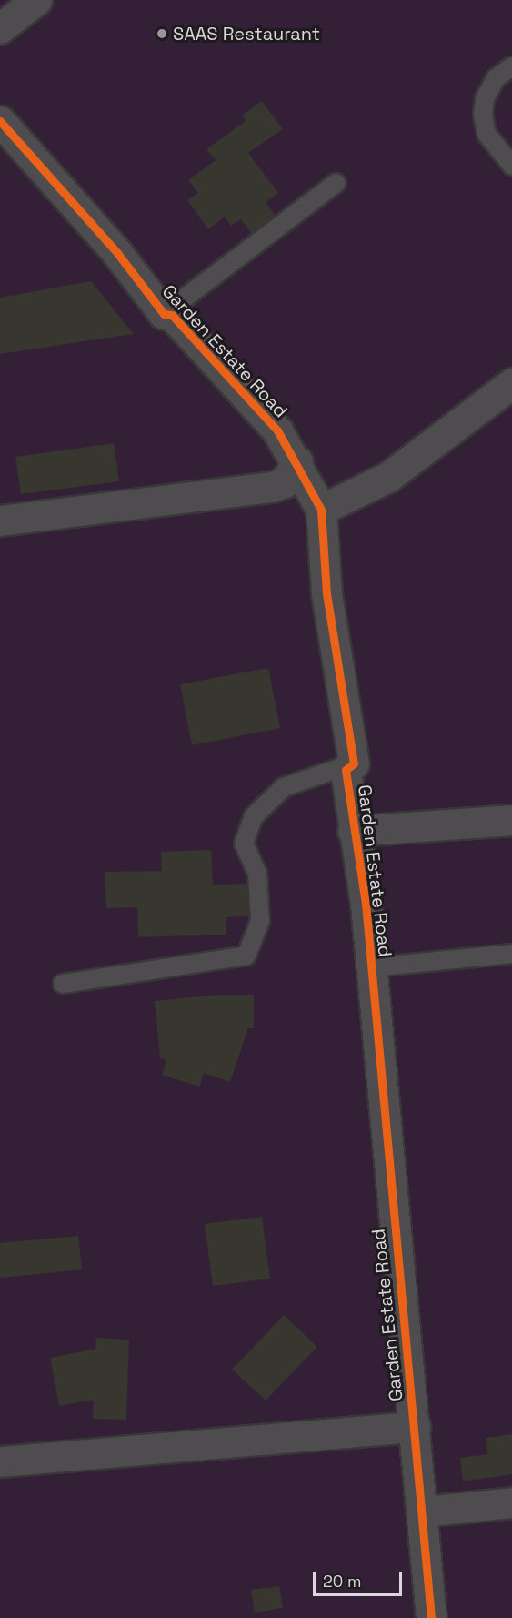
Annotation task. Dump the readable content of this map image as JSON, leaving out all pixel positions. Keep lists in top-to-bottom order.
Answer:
{
  "streets": {
    "street": ["Garden Estate Road"]
  },
  "places": ["SAAS Restaurant"],
  "scale_bar": "20 m"
}
